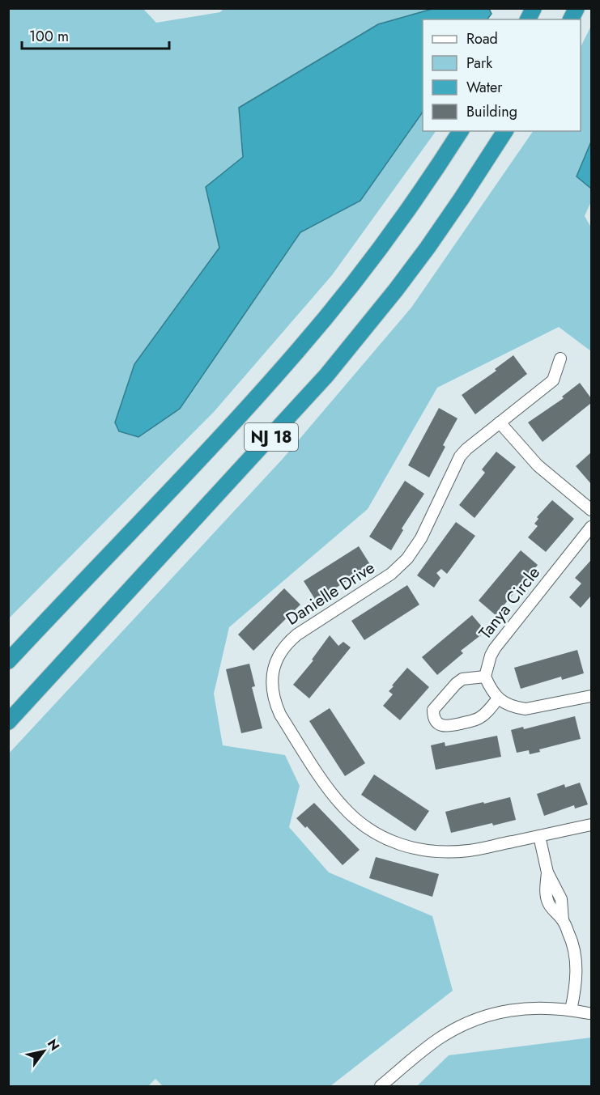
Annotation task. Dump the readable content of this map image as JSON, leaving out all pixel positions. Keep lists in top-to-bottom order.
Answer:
{
  "streets": {
    "highway": ["NJ 18"],
    "street": ["Danielle Drive", "Tanya Circle"]
  },
  "legend": [
    "Road",
    "Park",
    "Water",
    "Building"
  ],
  "scale_bar": "100 m",
  "north": "top right"
}
